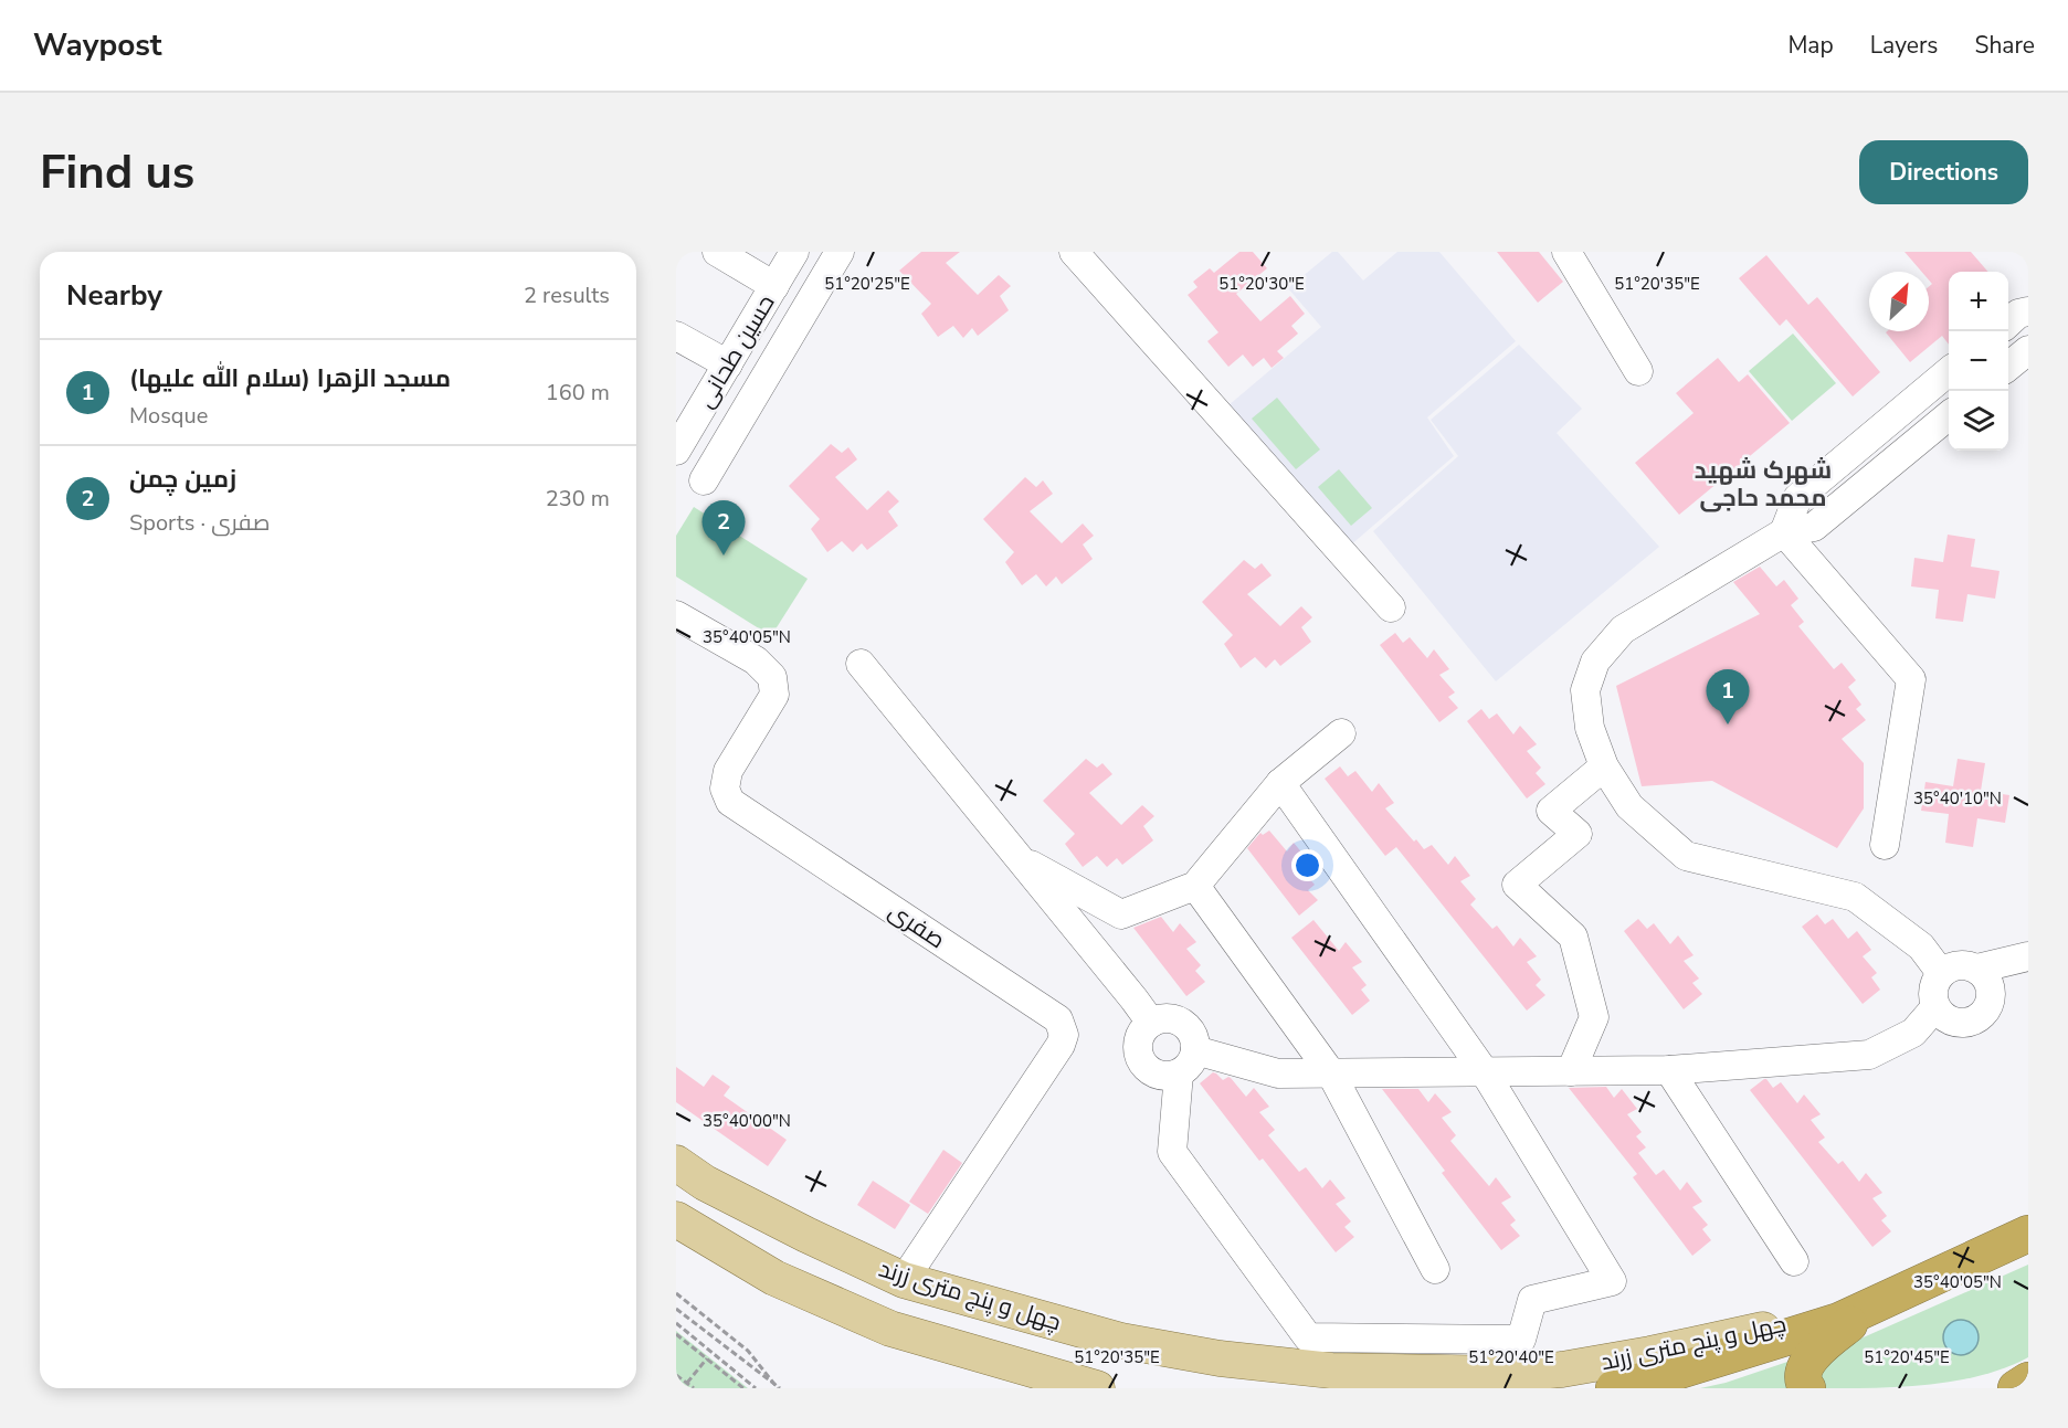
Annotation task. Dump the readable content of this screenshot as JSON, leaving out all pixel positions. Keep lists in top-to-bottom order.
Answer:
{
  "streets": {
    "main road": ["چهل و پنج متری زرند"],
    "street": ["حسین طحانی", "صفری"]
  },
  "crossings": [
    ["صفری", "چهل و پنج متری زرند"]
  ],
  "districts": ["شهرک شهید محمد حاجی"],
  "north": "top right",
  "page": {
    "header": "Waypost",
    "nav": ["Map", "Layers", "Share"],
    "buttons": "Directions",
    "title": "Find us",
    "heading": ["Nearby", "2 results"],
    "map_buttons": ["+", "−"],
    "list": [
      {
        "mark": "1",
        "name": "مسجد الزهرا (سلام الله علیها)",
        "note": "Mosque",
        "value": "160 m"
      },
      {
        "mark": "2",
        "name": "زمین چمن",
        "note": "Sports · صفری",
        "value": "230 m"
      }
    ],
    "pins": ["2", "1"]
  },
  "coordinates": [
    "51°20'25\"E",
    "51°20'30\"E",
    "51°20'35\"E",
    "35°40'05\"N",
    "35°40'10\"N",
    "35°40'00\"N",
    "51°20'40\"E",
    "51°20'45\"E"
  ]
}
